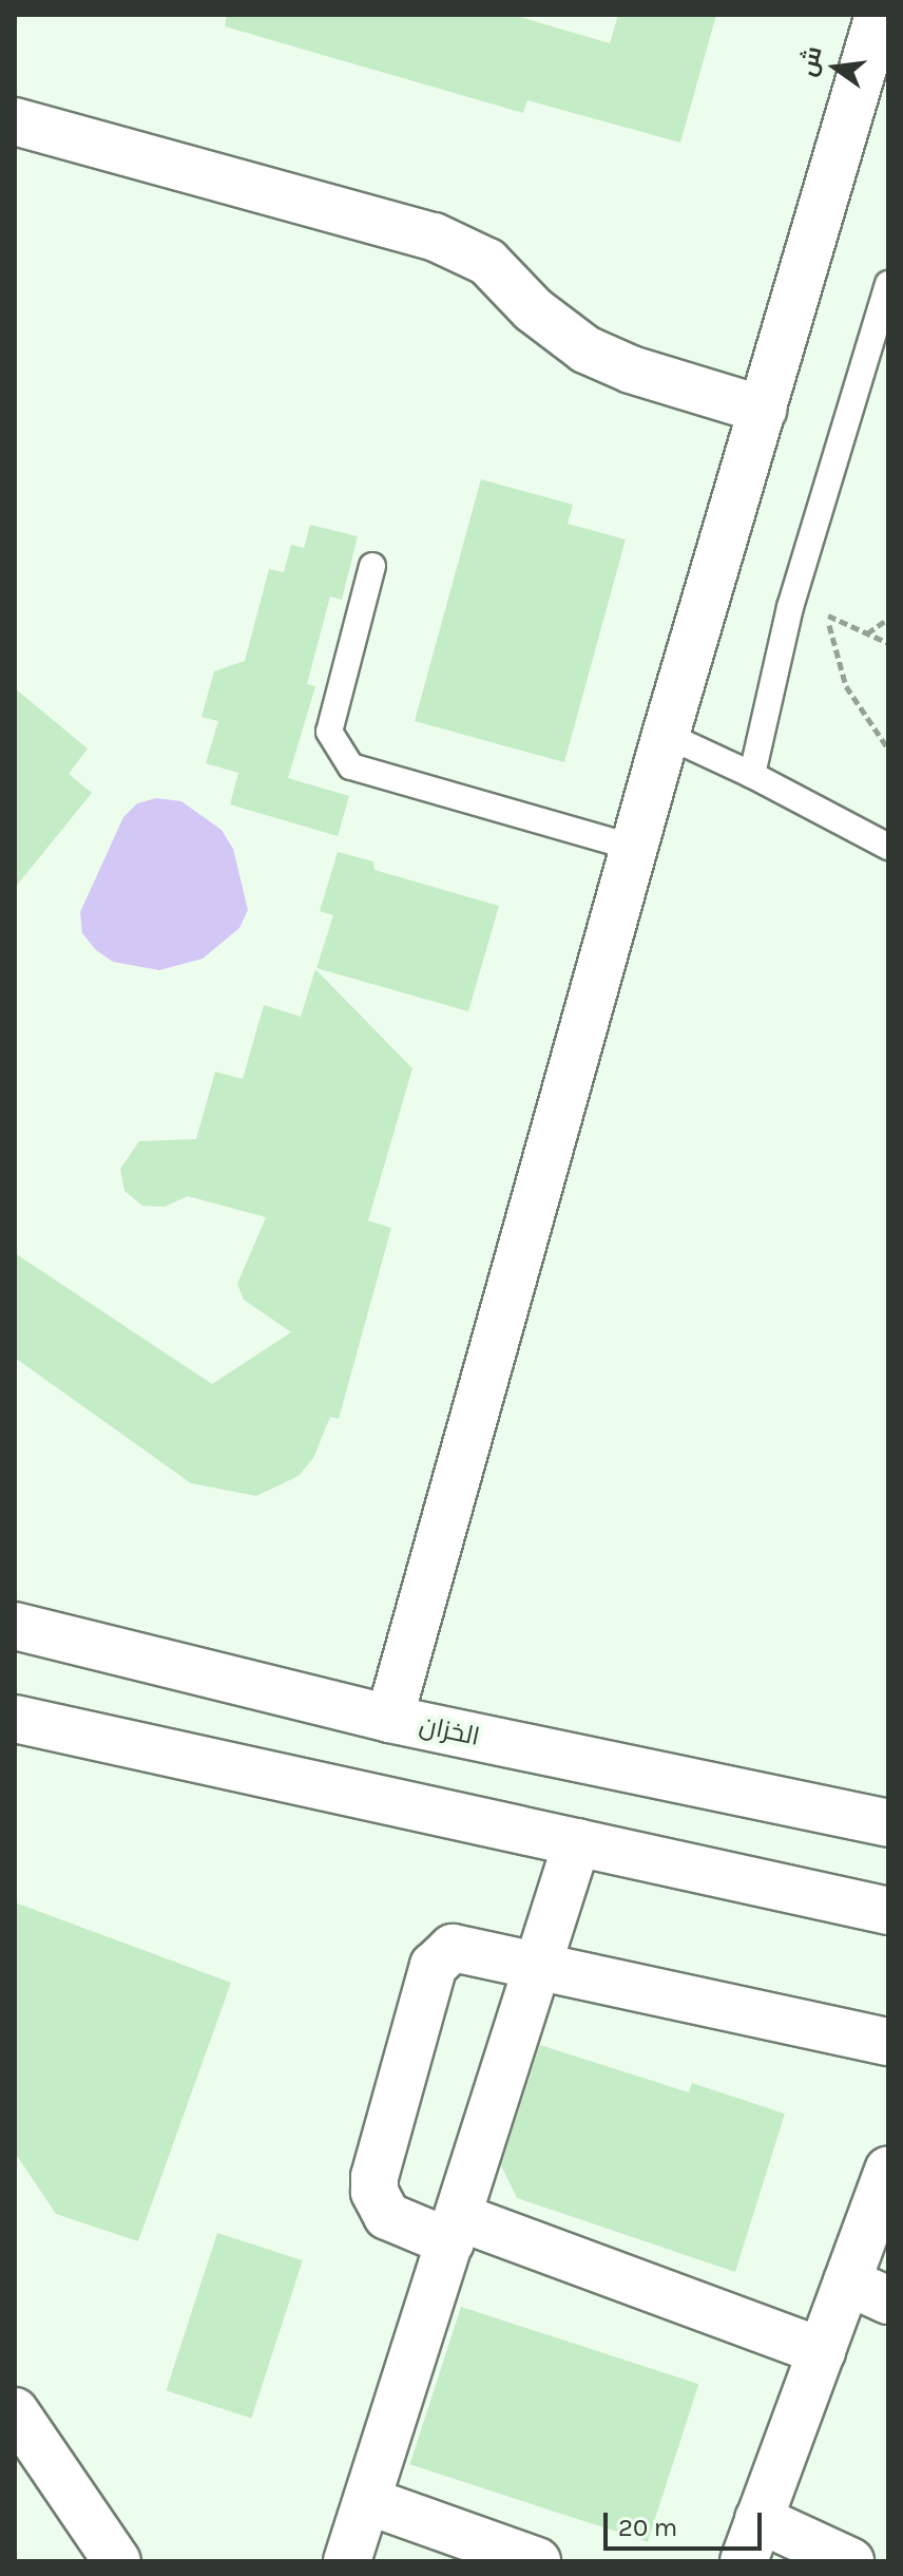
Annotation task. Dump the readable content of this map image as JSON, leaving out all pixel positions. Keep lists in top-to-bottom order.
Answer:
{
  "streets": {
    "street": ["الخزان"]
  },
  "scale_bar": "20 m",
  "north": "left"
}
